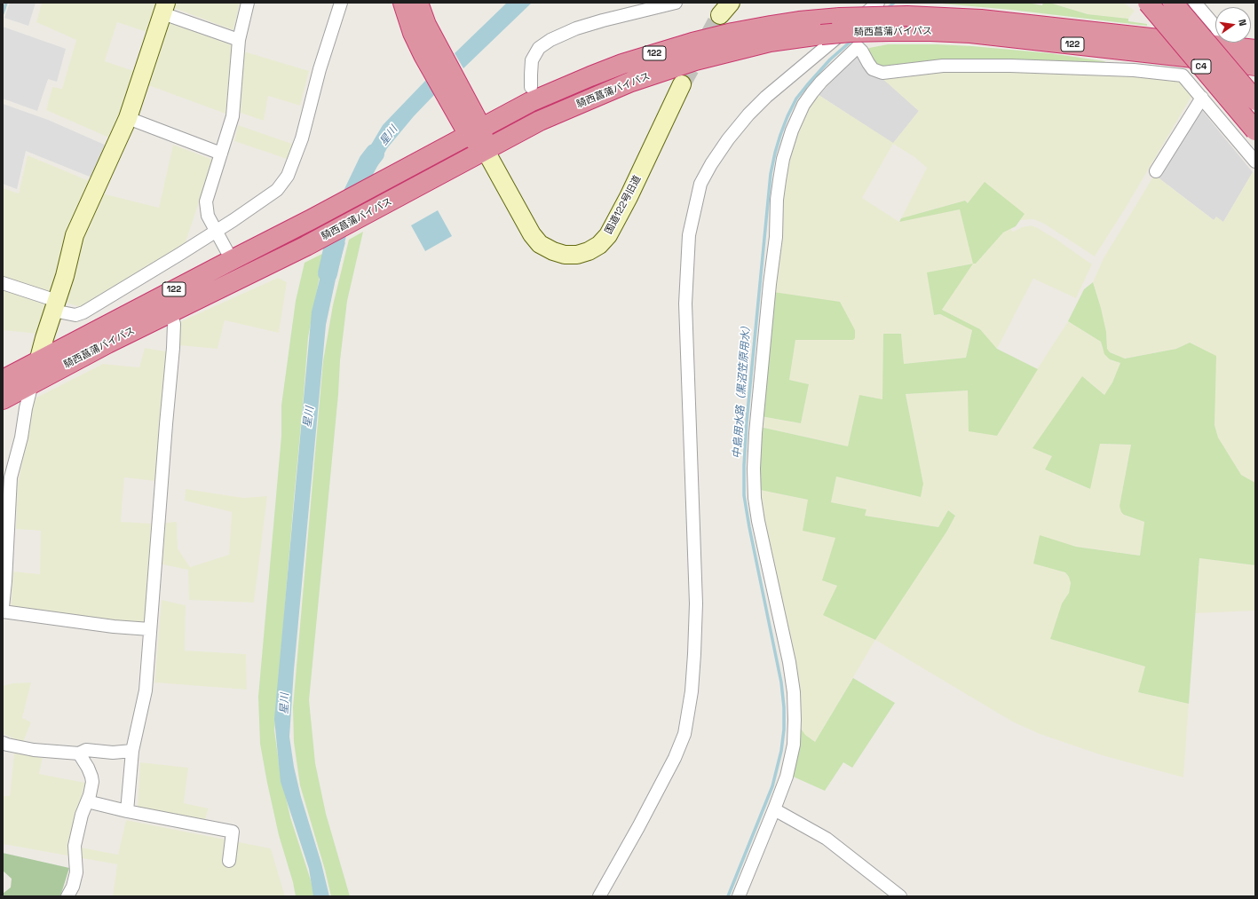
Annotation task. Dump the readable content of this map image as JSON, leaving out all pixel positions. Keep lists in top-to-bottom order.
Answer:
{
  "streets": {
    "highway": ["騎西菖蒲バイパス", "122", "C4"],
    "street": ["国道122号旧道"]
  },
  "crossings": [
    ["騎西菖蒲バイパス", "122"],
    ["騎西菖蒲バイパス", "国道122号旧道"]
  ],
  "water": ["星川", "中島用水路（黒沼笠原用水）"],
  "north": "right"
}
